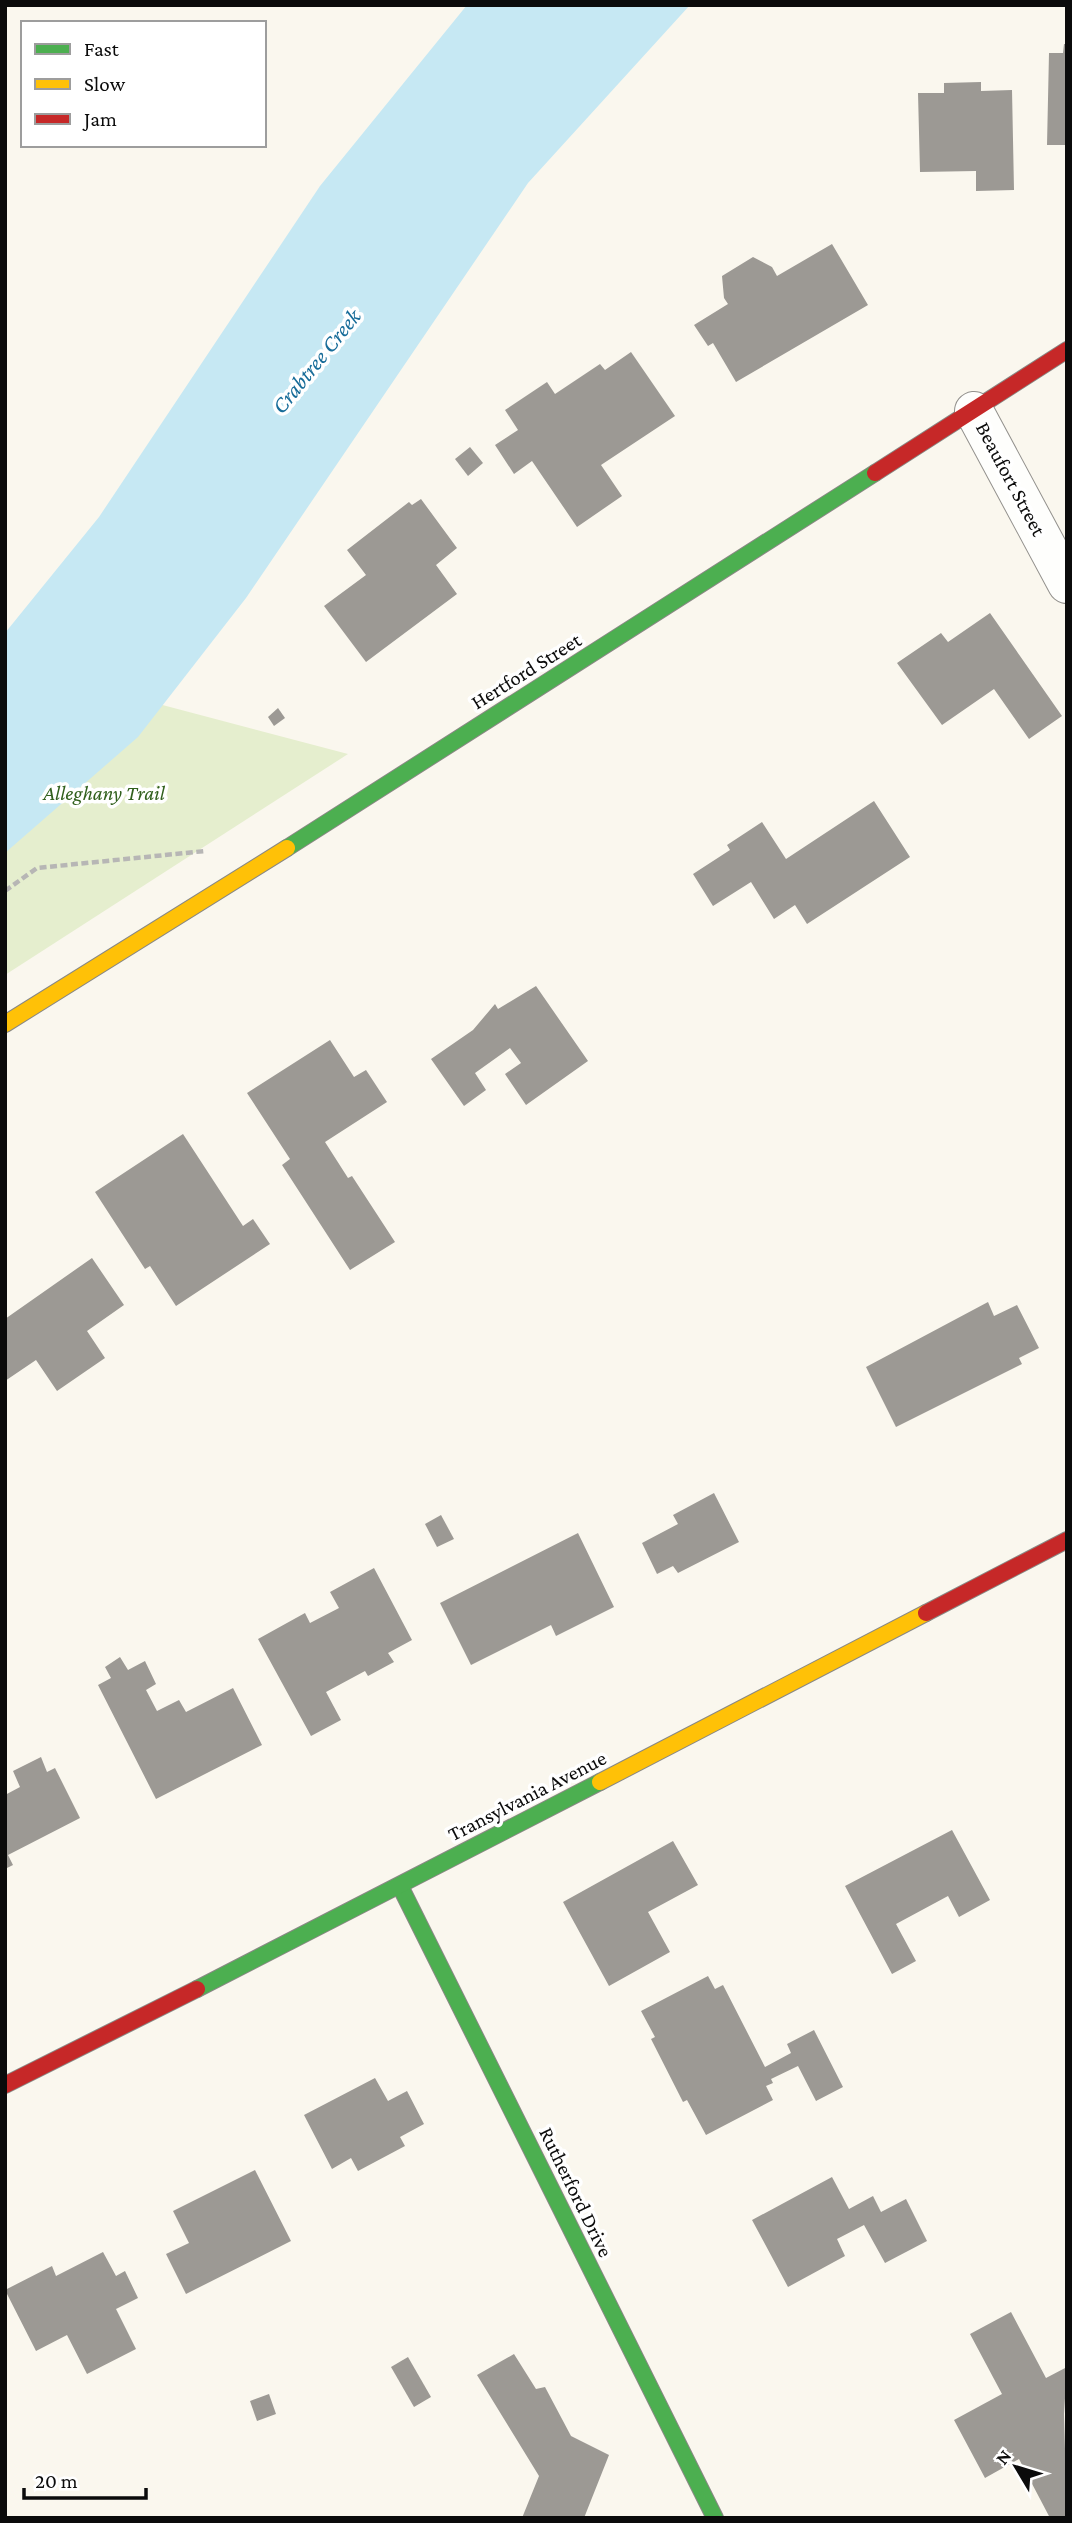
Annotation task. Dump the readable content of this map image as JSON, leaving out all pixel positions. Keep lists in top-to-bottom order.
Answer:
{
  "streets": {
    "street": [
      "Beaufort Street",
      "Hertford Street",
      "Transylvania Avenue",
      "Rutherford Drive"
    ]
  },
  "crossings": [
    ["Beaufort Street", "Hertford Street"],
    ["Transylvania Avenue", "Rutherford Drive"]
  ],
  "water": ["Crabtree Creek"],
  "parks": ["Alleghany Trail"],
  "legend": ["Fast", "Slow", "Jam"],
  "scale_bar": "20 m",
  "north": "top left"
}
